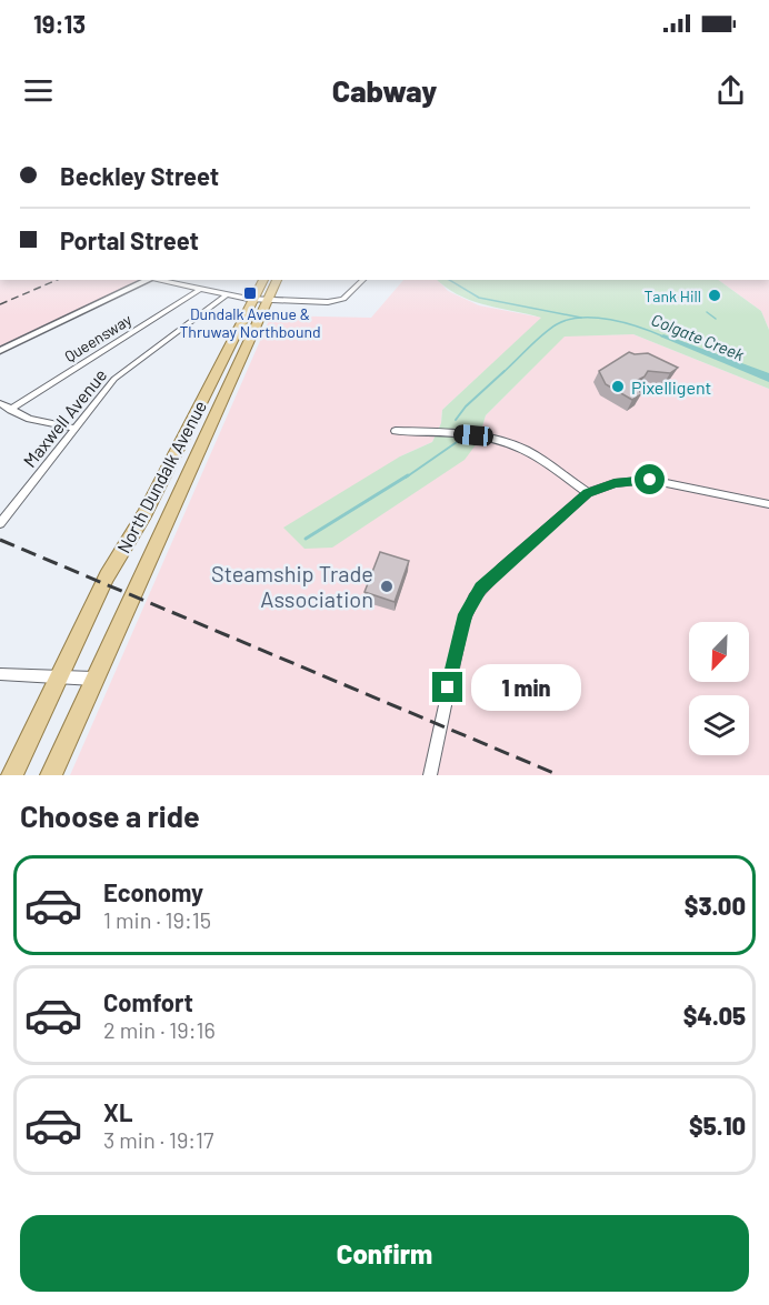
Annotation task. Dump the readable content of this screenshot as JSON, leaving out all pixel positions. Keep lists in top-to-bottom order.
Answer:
{
  "streets": {
    "main road": ["North Dundalk Avenue"],
    "street": ["Queensway", "Maxwell Avenue"]
  },
  "water": ["Colgate Creek"],
  "places": {
    "transit": ["Dundalk Avenue & Thruway Northbound"],
    "other": ["Tank Hill", "Pixelligent", "Steamship Trade Association"]
  },
  "north": "bottom left",
  "page": {
    "status": "19:13",
    "header": "Cabway",
    "banner": ["Beckley Street", "Portal Street"],
    "bubble": "1 min",
    "heading": "Choose a ride",
    "list": [
      {
        "name": "Economy",
        "note": "1 min · 19:15",
        "value": "$3.00"
      },
      {
        "name": "Comfort",
        "note": "2 min · 19:16",
        "value": "$4.05"
      },
      {
        "name": "XL",
        "note": "3 min · 19:17",
        "value": "$5.10"
      }
    ],
    "buttons": "Confirm"
  }
}
